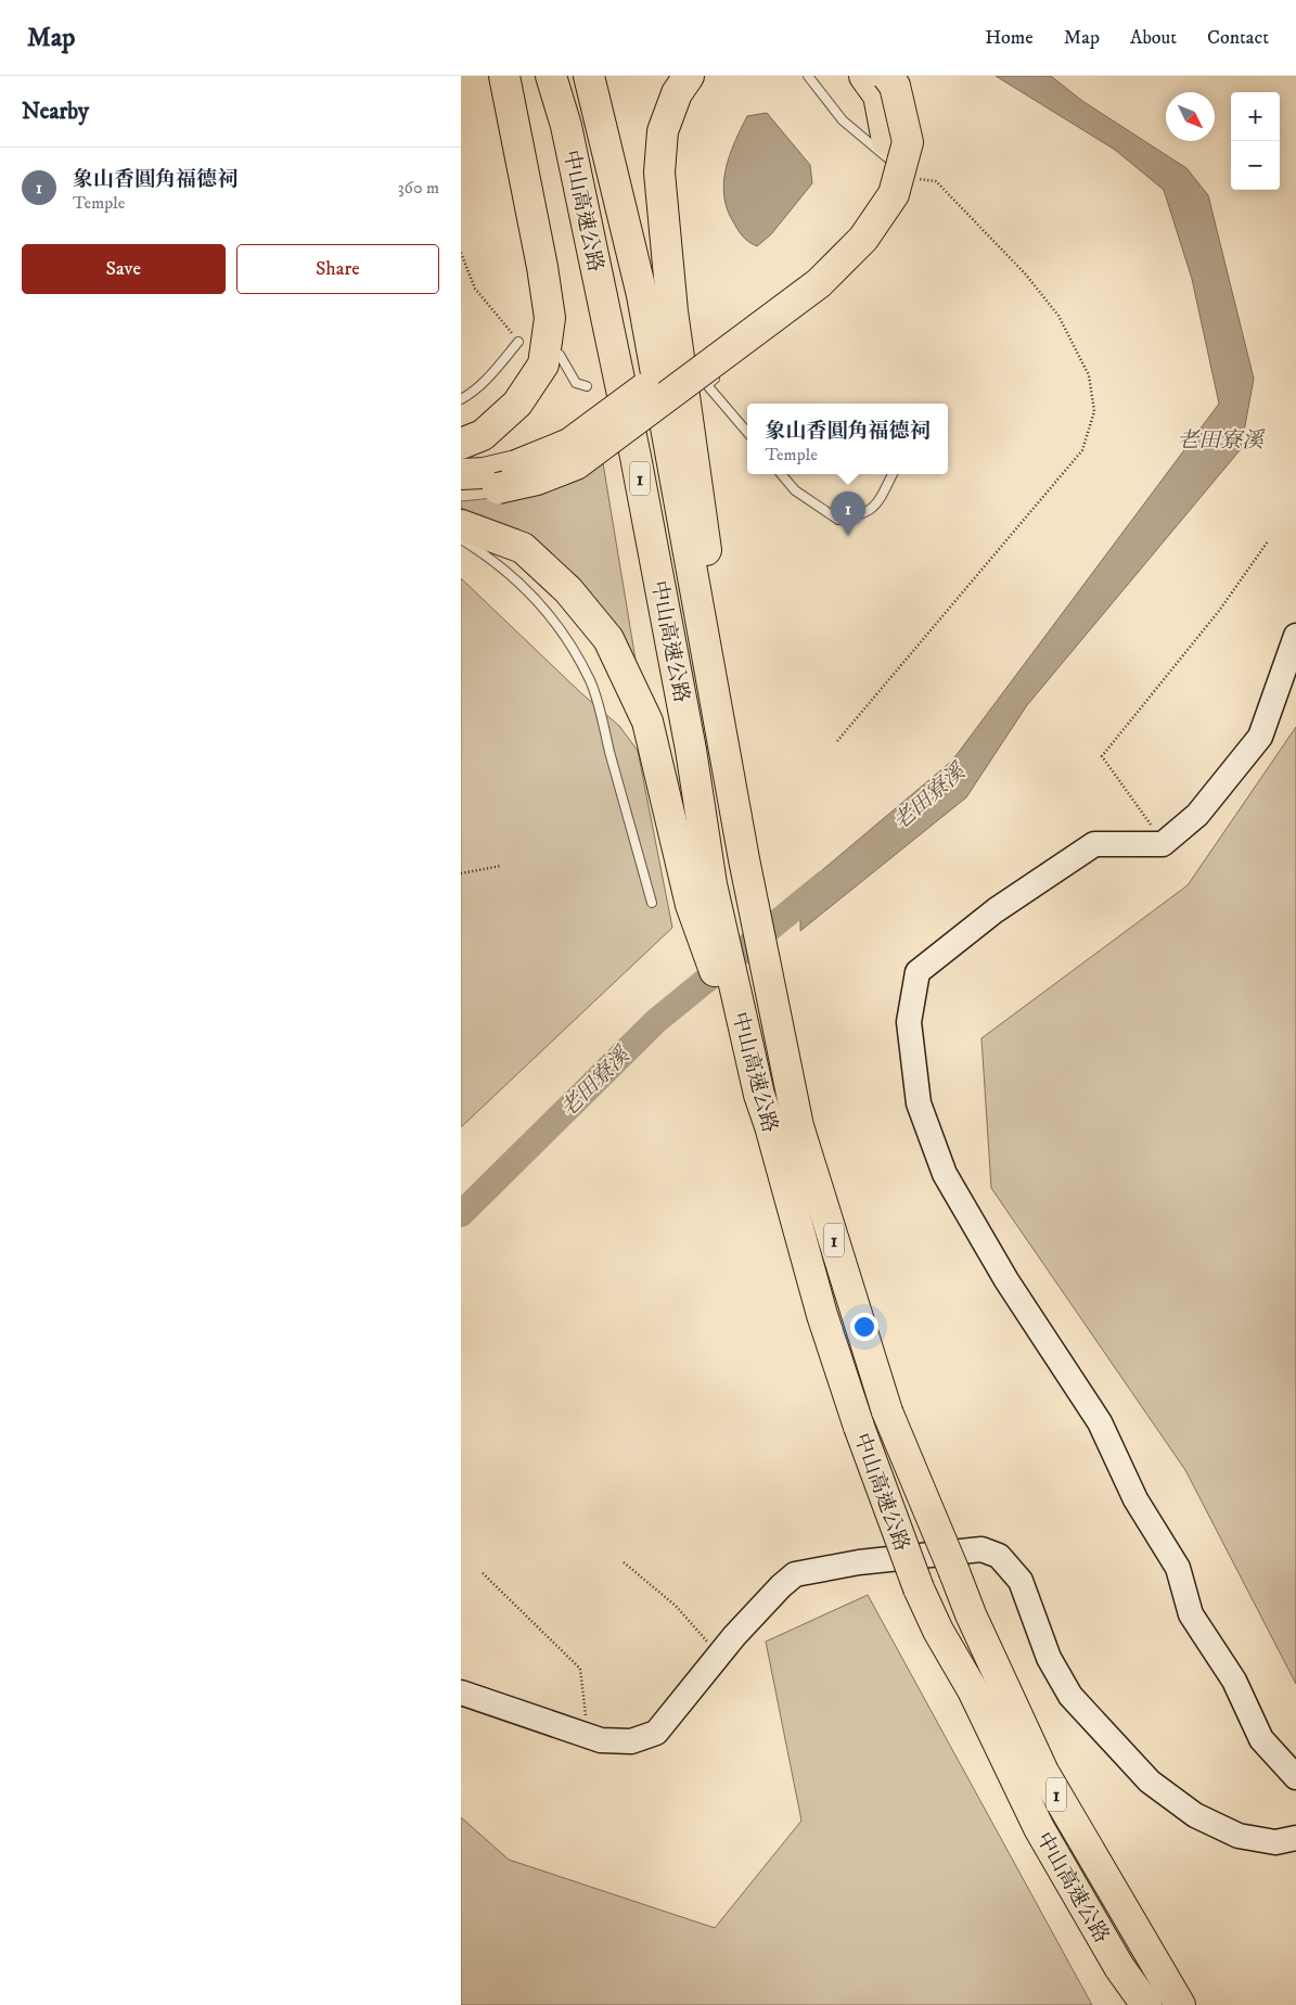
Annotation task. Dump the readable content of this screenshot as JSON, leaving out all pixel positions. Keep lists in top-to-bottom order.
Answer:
{
  "streets": {
    "highway": ["中山高速公路", "1"]
  },
  "water": ["老田寮溪"],
  "north": "bottom right",
  "page": {
    "header": "Map",
    "nav": [
      "Home",
      "Map",
      "About",
      "Contact"
    ],
    "heading": "Nearby",
    "map_buttons": ["+", "−"],
    "list": [
      {
        "mark": "1",
        "name": "象山香圓角福德祠",
        "note": "Temple",
        "value": "360 m"
      }
    ],
    "buttons": ["Save", "Share"],
    "popup": ["象山香圓角福德祠", "Temple"],
    "pins": "1"
  }
}
